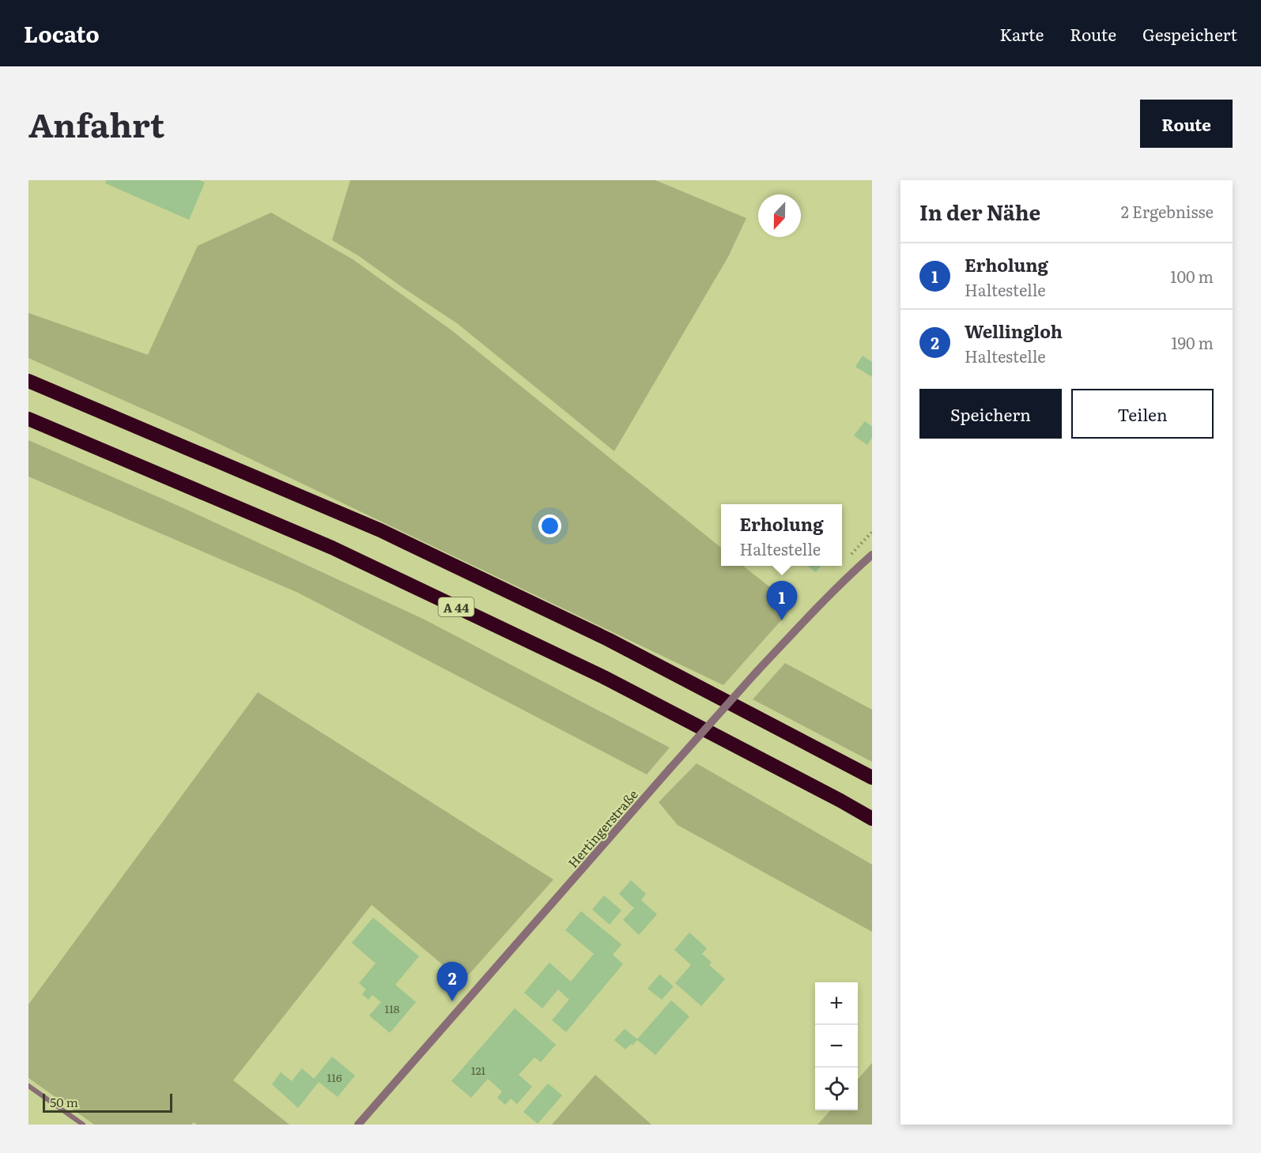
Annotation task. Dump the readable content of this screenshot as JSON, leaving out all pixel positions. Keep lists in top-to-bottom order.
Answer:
{
  "streets": {
    "highway": ["A 44"],
    "street": ["Hertingerstraße"]
  },
  "house_numbers": ["118", "121", "116"],
  "scale_bar": "50 m",
  "north": "bottom",
  "page": {
    "header": "Locato",
    "nav": ["Karte", "Route", "Gespeichert"],
    "title": "Anfahrt",
    "buttons": [
      "Route",
      ["Speichern", "Teilen"]
    ],
    "heading": ["In der Nähe", "2 Ergebnisse"],
    "list": [
      {
        "mark": "1",
        "name": "Erholung",
        "note": "Haltestelle",
        "value": "100 m"
      },
      {
        "mark": "2",
        "name": "Wellingloh",
        "note": "Haltestelle",
        "value": "190 m"
      }
    ],
    "popup": ["Erholung", "Haltestelle"],
    "pins": ["1", "2"],
    "map_buttons": ["+", "−"],
    "scale": "50 m"
  }
}
